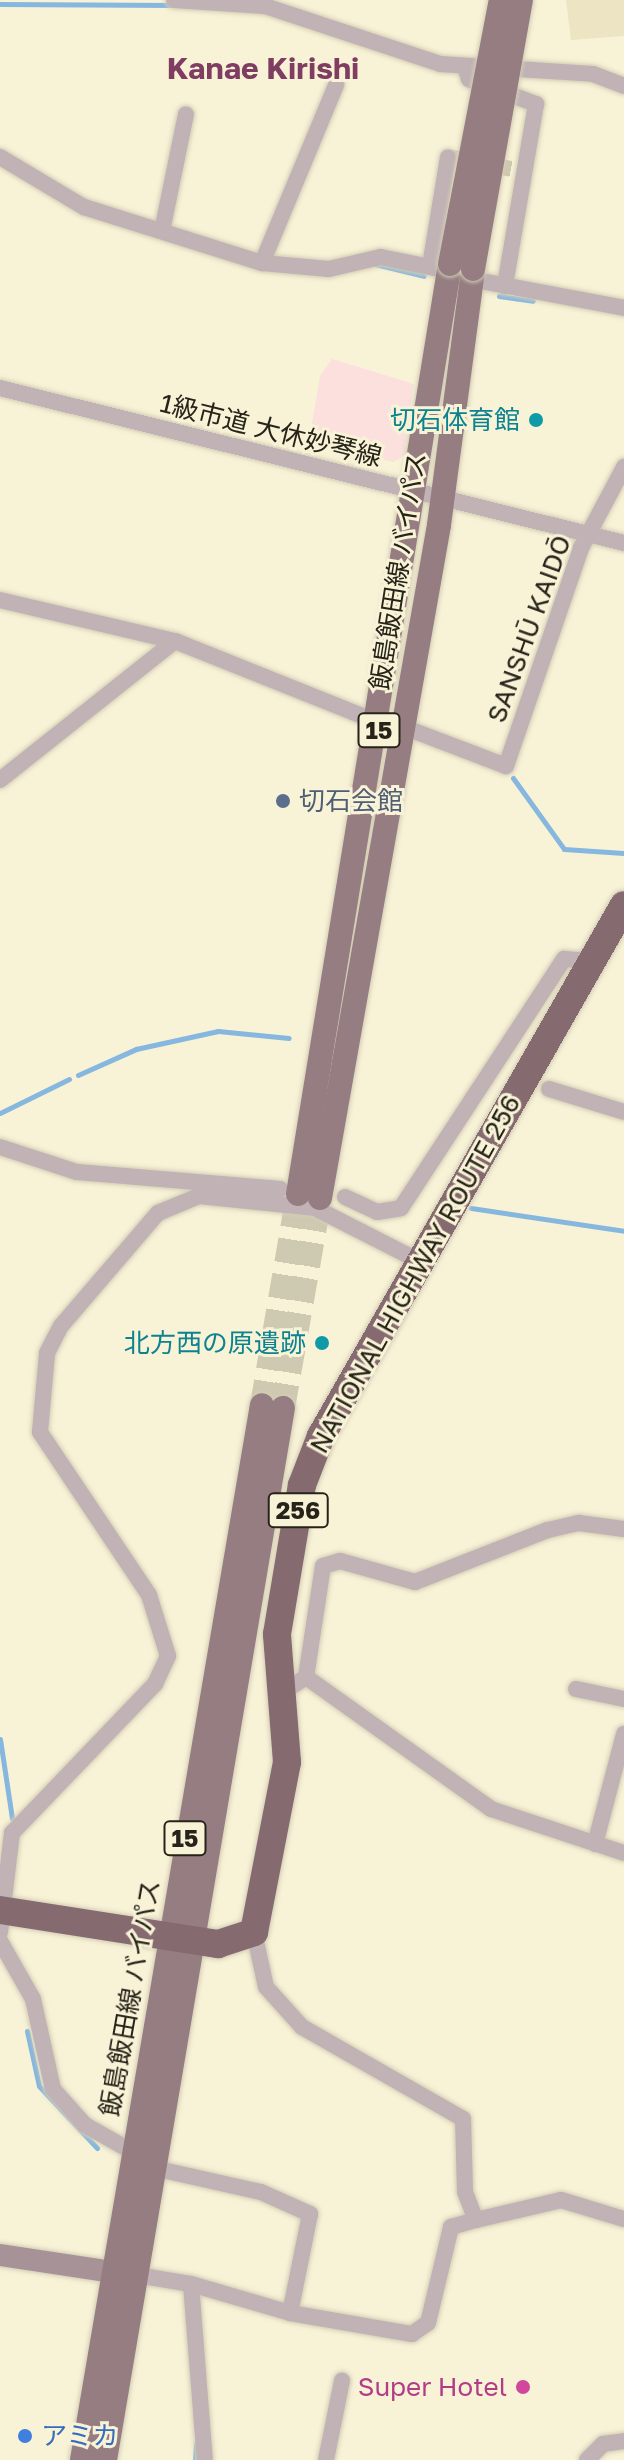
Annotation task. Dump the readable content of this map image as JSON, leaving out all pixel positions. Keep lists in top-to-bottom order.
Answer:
{
  "streets": {
    "highway": ["NATIONAL HIGHWAY ROUTE 256", "256"],
    "main road": ["飯島飯田線 バイパス", "15"],
    "street": ["1級市道 大休妙琴線", "SANSHŪ KAIDŌ"]
  },
  "crossings": [
    ["1級市道 大休妙琴線", "飯島飯田線 バイパス"],
    ["1級市道 大休妙琴線", "SANSHŪ KAIDŌ"],
    ["飯島飯田線 バイパス", "SANSHŪ KAIDŌ"]
  ],
  "districts": ["Kanae Kirishi"],
  "places": [
    "切石体育館",
    "切石会館",
    "北方西の原遺跡",
    "Super Hotel",
    "アミカ"
  ]
}
